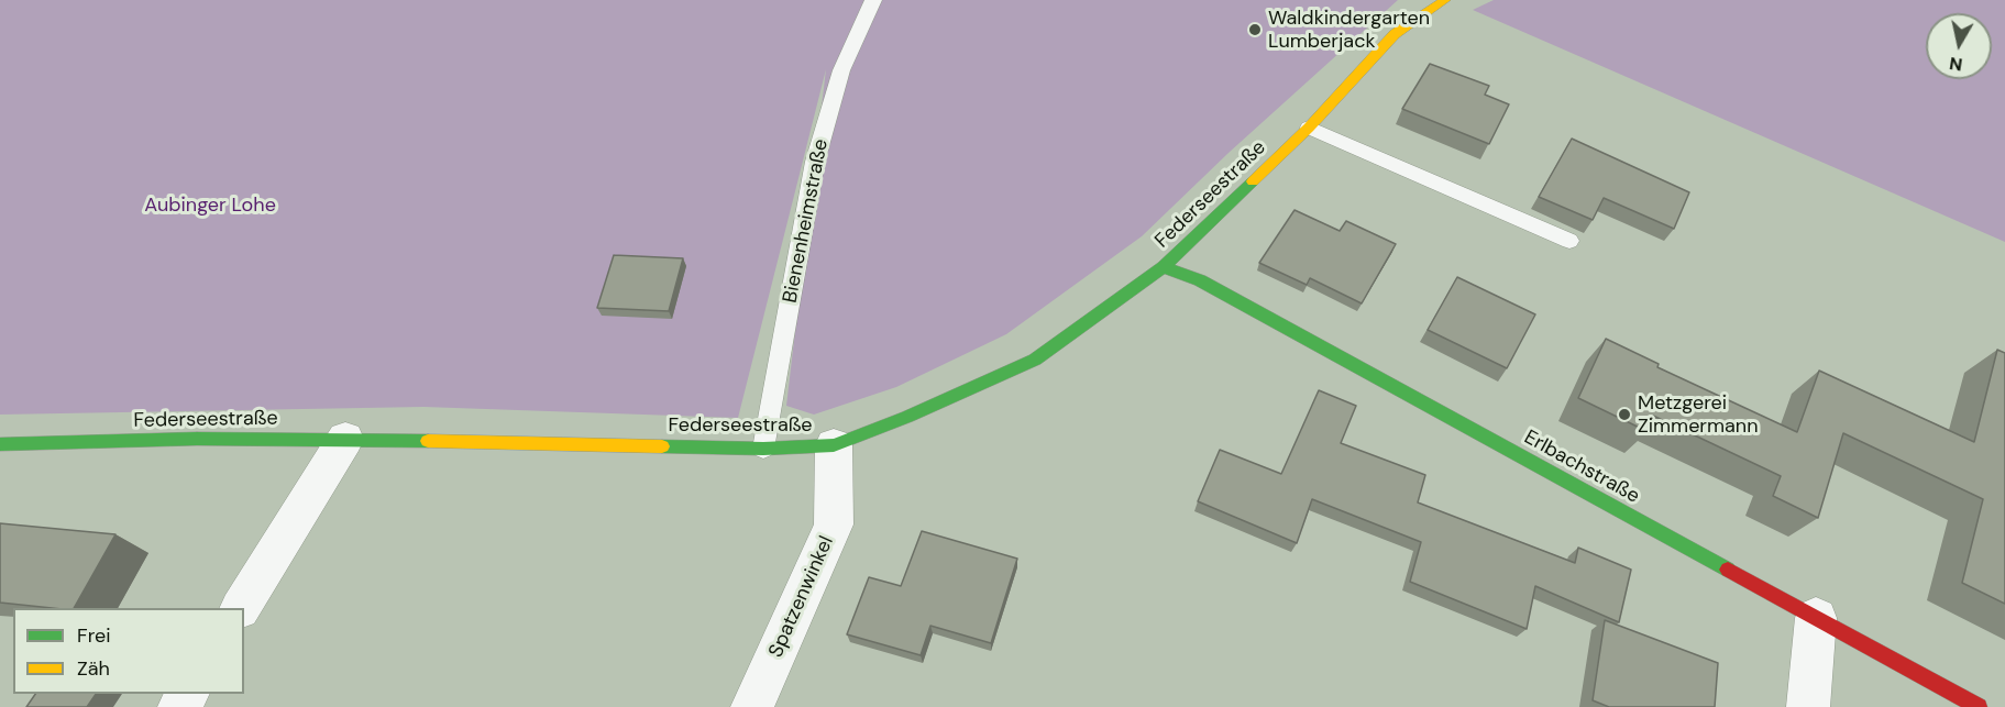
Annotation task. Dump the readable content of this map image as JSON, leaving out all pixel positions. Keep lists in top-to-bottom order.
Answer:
{
  "streets": {
    "street": ["Federseestraße", "Erlbachstraße", "Spatzenwinkel"],
    "lane": ["Bienenheimstraße"]
  },
  "crossings": [
    ["Federseestraße", "Bienenheimstraße"],
    ["Federseestraße", "Erlbachstraße"],
    ["Federseestraße", "Spatzenwinkel"]
  ],
  "parks": ["Aubinger Lohe"],
  "places": ["Waldkindergarten Lumberjack", "Metzgerei Zimmermann"],
  "legend": ["Frei", "Zäh"],
  "north": "bottom"
}
